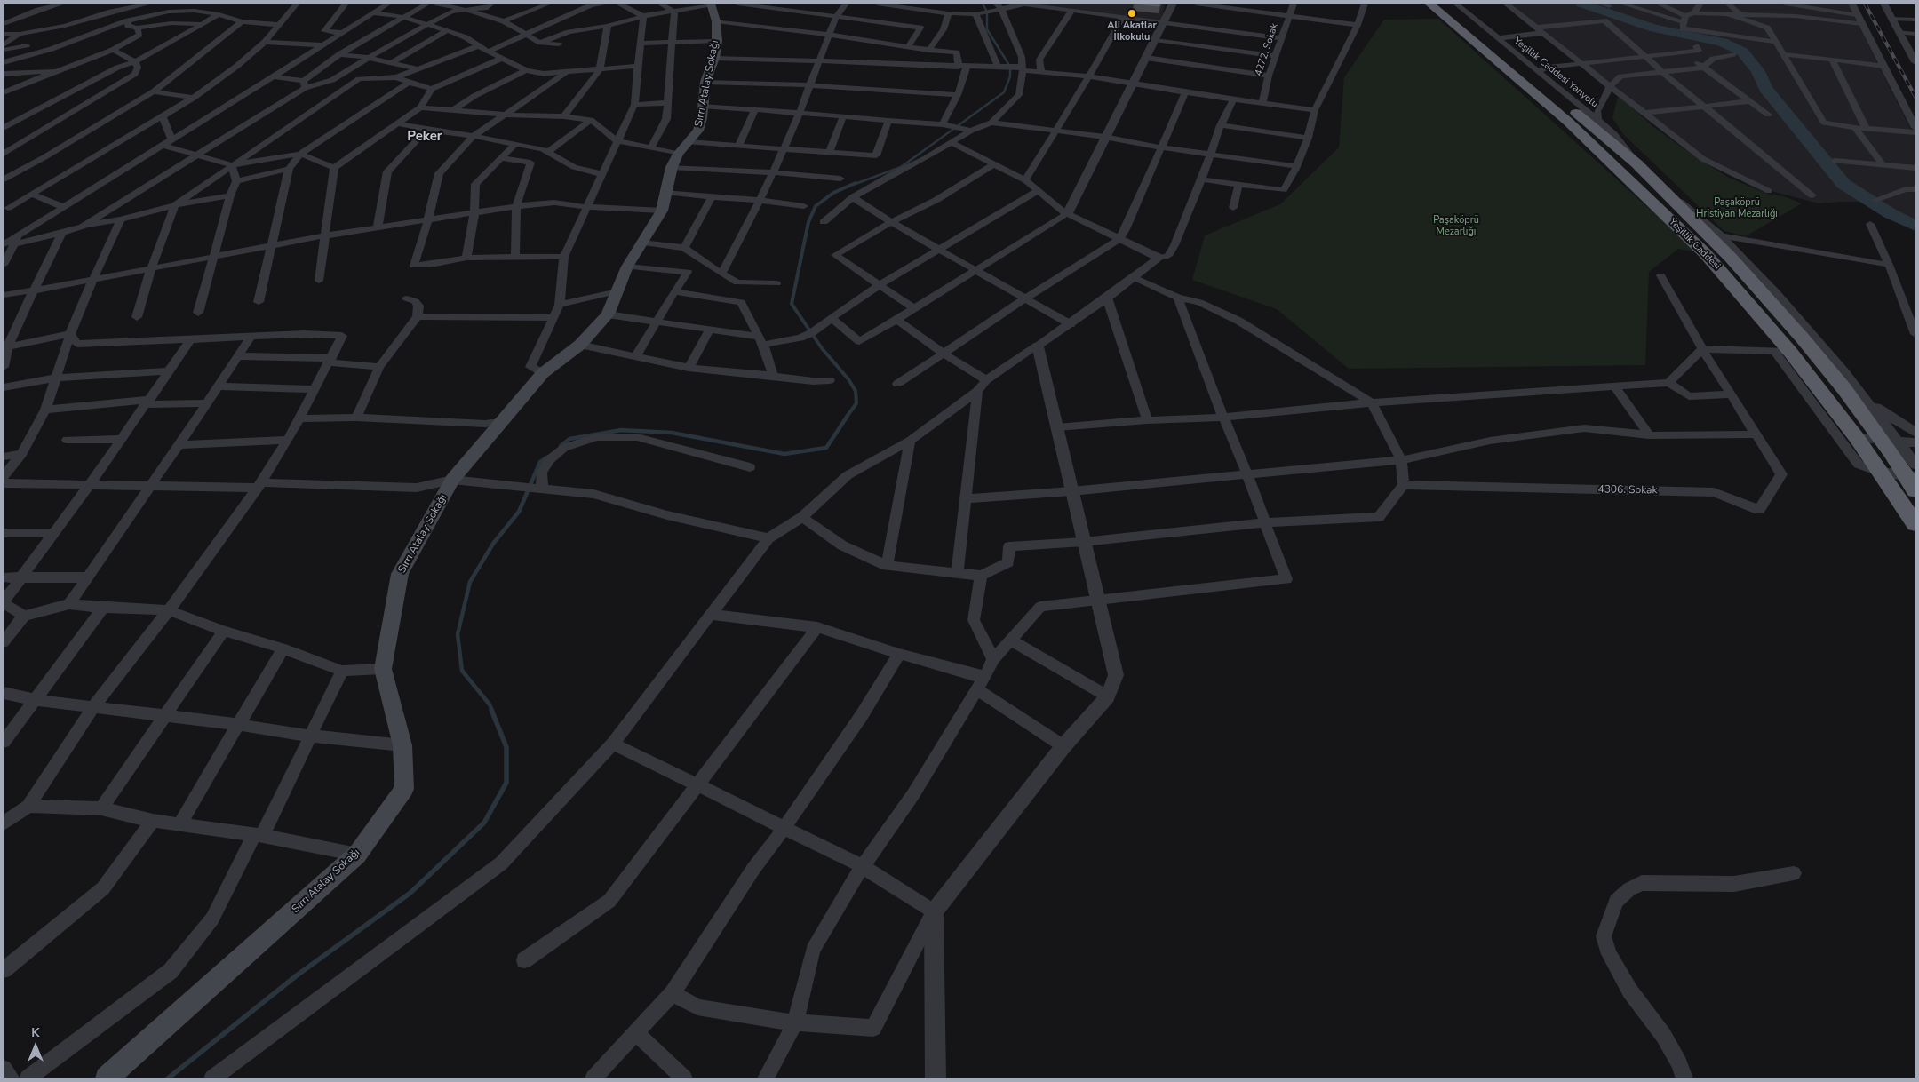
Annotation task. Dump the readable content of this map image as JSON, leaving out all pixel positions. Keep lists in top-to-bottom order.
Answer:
{
  "streets": {
    "highway": ["Yeşillik Caddesi"],
    "main road": ["Sırrı Atalay Sokağı"],
    "street": ["4272. Sokak", "Yeşillik Caddesi Yanyolu", "4306. Sokak"]
  },
  "crossings": [
    ["Yeşillik Caddesi Yanyolu", "Yeşillik Caddesi"]
  ],
  "districts": ["Peker"],
  "parks": ["Paşaköprü Hristiyan Mezarlığı", "Paşaköprü Mezarlığı"],
  "places": ["Ali Akatlar İlkokulu"],
  "north": "top"
}
